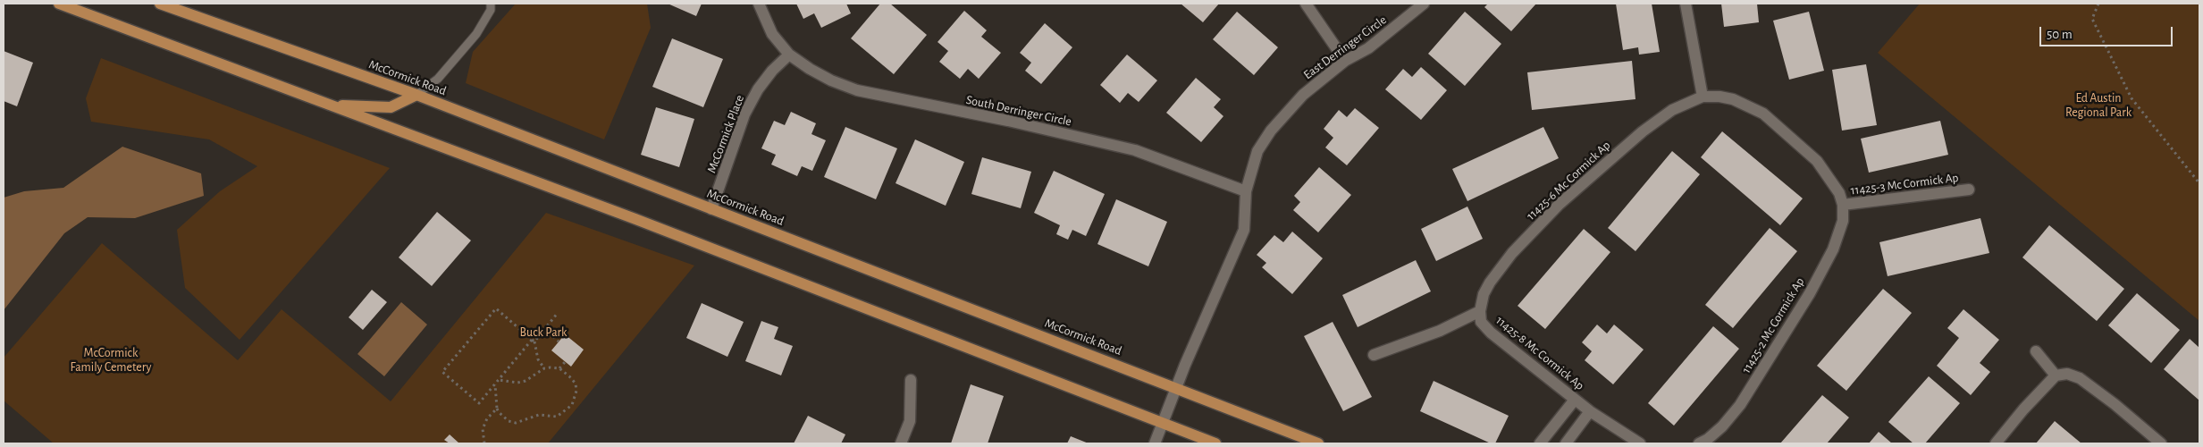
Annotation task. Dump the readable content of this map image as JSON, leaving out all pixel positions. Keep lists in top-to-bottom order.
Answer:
{
  "streets": {
    "main road": ["McCormick Road"],
    "street": [
      "East Derringer Circle",
      "South Derringer Circle",
      "McCormick Place",
      "11425-6 Mc Cormick Ap",
      "11425-3 Mc Cormick Ap",
      "11425-2 Mc Cormick Ap",
      "11425-8 Mc Cormick Ap"
    ]
  },
  "crossings": [
    ["East Derringer Circle", "McCormick Road"],
    ["East Derringer Circle", "South Derringer Circle"],
    ["McCormick Road", "McCormick Place"],
    ["South Derringer Circle", "McCormick Place"],
    ["11425-6 Mc Cormick Ap", "11425-8 Mc Cormick Ap"],
    ["11425-3 Mc Cormick Ap", "11425-2 Mc Cormick Ap"]
  ],
  "parks": ["Ed Austin Regional Park", "Buck Park", "McCormick Family Cemetery"],
  "scale_bar": "50 m"
}
